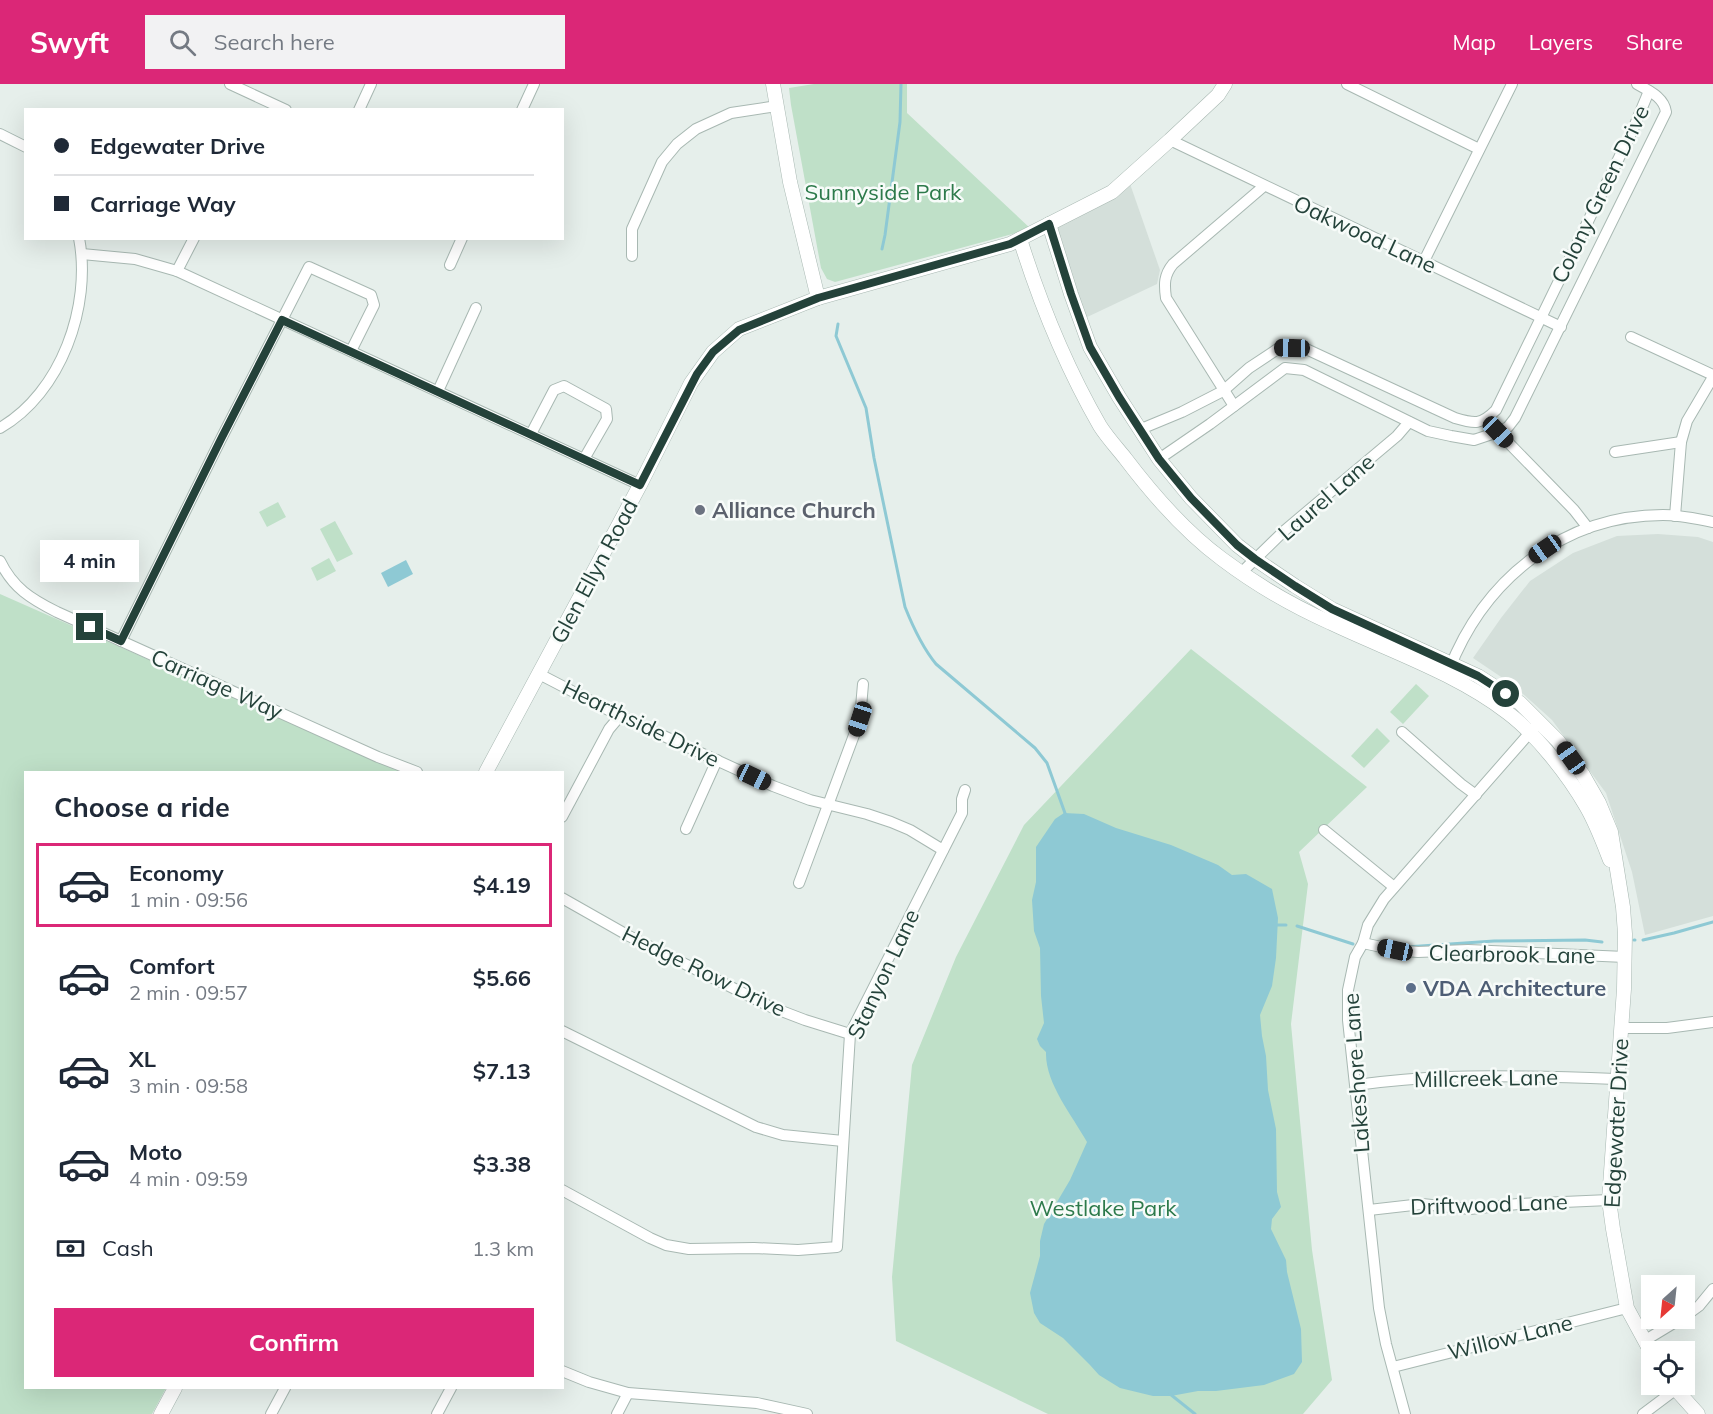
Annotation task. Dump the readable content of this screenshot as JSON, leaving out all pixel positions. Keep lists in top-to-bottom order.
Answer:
{
  "streets": {
    "street": [
      "Colony Green Drive",
      "Oakwood Lane",
      "Laurel Lane",
      "Glen Ellyn Road",
      "Carriage Way",
      "Hearthside Drive",
      "Clearbrook Lane",
      "Hedge Row Drive",
      "Stanyon Lane",
      "Lakeshore Lane",
      "Millcreek Lane",
      "Edgewater Drive",
      "Driftwood Lane",
      "Willow Lane"
    ]
  },
  "crossings": [
    ["Colony Green Drive", "Oakwood Lane"],
    ["Colony Green Drive", "Edgewater Drive"],
    ["Oakwood Lane", "Glen Ellyn Road"],
    ["Laurel Lane", "Edgewater Drive"],
    ["Glen Ellyn Road", "Hearthside Drive"],
    ["Glen Ellyn Road", "Edgewater Drive"],
    ["Hearthside Drive", "Stanyon Lane"],
    ["Clearbrook Lane", "Lakeshore Lane"],
    ["Clearbrook Lane", "Edgewater Drive"],
    ["Hedge Row Drive", "Stanyon Lane"],
    ["Lakeshore Lane", "Millcreek Lane"],
    ["Lakeshore Lane", "Edgewater Drive"],
    ["Lakeshore Lane", "Driftwood Lane"],
    ["Lakeshore Lane", "Willow Lane"],
    ["Millcreek Lane", "Edgewater Drive"],
    ["Edgewater Drive", "Driftwood Lane"],
    ["Edgewater Drive", "Willow Lane"]
  ],
  "parks": ["Sunnyside Park", "Westlake Park"],
  "places": ["Alliance Church", "VDA Architecture"],
  "north": "bottom left",
  "page": {
    "header": "Swyft",
    "search": "Search here",
    "nav": ["Map", "Layers", "Share"],
    "banner": ["Edgewater Drive", "Carriage Way"],
    "bubble": "4 min",
    "heading": "Choose a ride",
    "list": [
      {
        "name": "Economy",
        "note": "1 min · 09:56",
        "value": "$4.19"
      },
      {
        "name": "Comfort",
        "note": "2 min · 09:57",
        "value": "$5.66"
      },
      {
        "name": "XL",
        "note": "3 min · 09:58",
        "value": "$7.13"
      },
      {
        "name": "Moto",
        "note": "4 min · 09:59",
        "value": "$3.38"
      }
    ],
    "pay": ["Cash", "1.3 km"],
    "buttons": "Confirm"
  }
}
